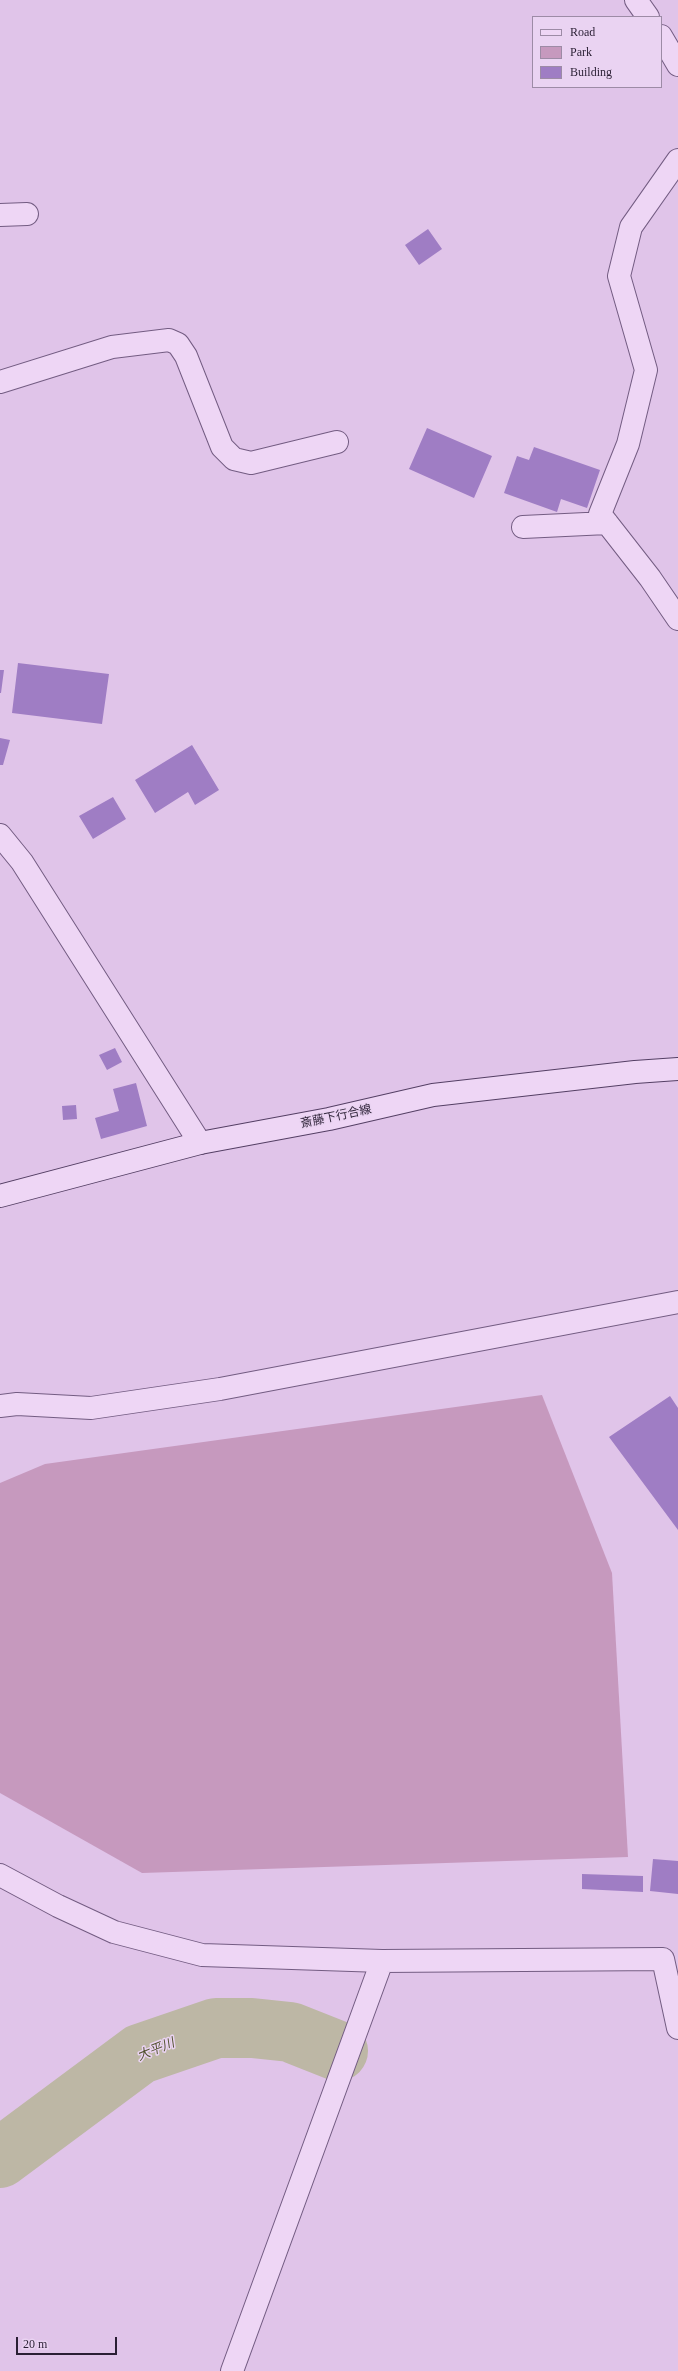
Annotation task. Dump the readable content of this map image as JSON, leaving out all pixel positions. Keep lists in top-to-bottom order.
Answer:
{
  "streets": {
    "street": ["斎藤下行合線"]
  },
  "water": ["大平川"],
  "legend": ["Road", "Park", "Building"],
  "scale_bar": "20 m"
}
